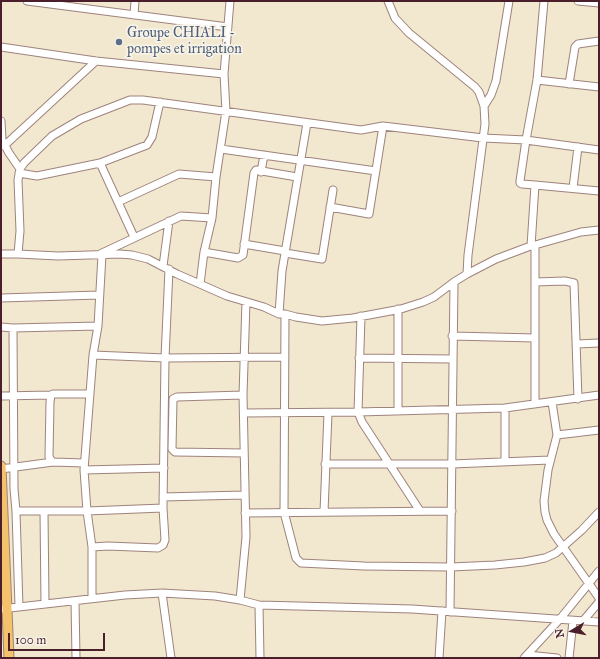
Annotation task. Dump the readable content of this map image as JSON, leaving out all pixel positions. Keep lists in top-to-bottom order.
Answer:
{
  "places": ["Groupe CHIALI - pompes et irrigation"],
  "scale_bar": "100 m",
  "north": "left"
}
